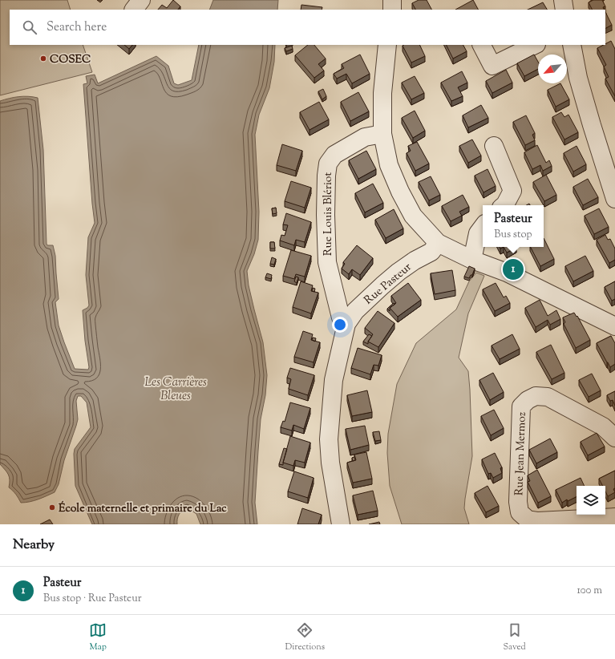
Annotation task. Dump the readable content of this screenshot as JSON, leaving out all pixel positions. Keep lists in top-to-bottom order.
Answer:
{
  "streets": {
    "street": ["Rue Louis Blériot", "Rue Pasteur", "Rue Jean Mermoz"]
  },
  "crossings": [
    ["Rue Louis Blériot", "Rue Pasteur"]
  ],
  "water": ["Les Carrières Bleues"],
  "places": ["COSEC", "École maternelle et primaire du Lac"],
  "north": "bottom left",
  "page": {
    "search": "Search here",
    "popup": ["Pasteur", "Bus stop"],
    "pins": "1",
    "heading": "Nearby",
    "list": [
      {
        "mark": "1",
        "name": "Pasteur",
        "note": "Bus stop · Rue Pasteur",
        "value": "100 m"
      }
    ],
    "nav": ["Map", "Directions", "Saved"]
  }
}
